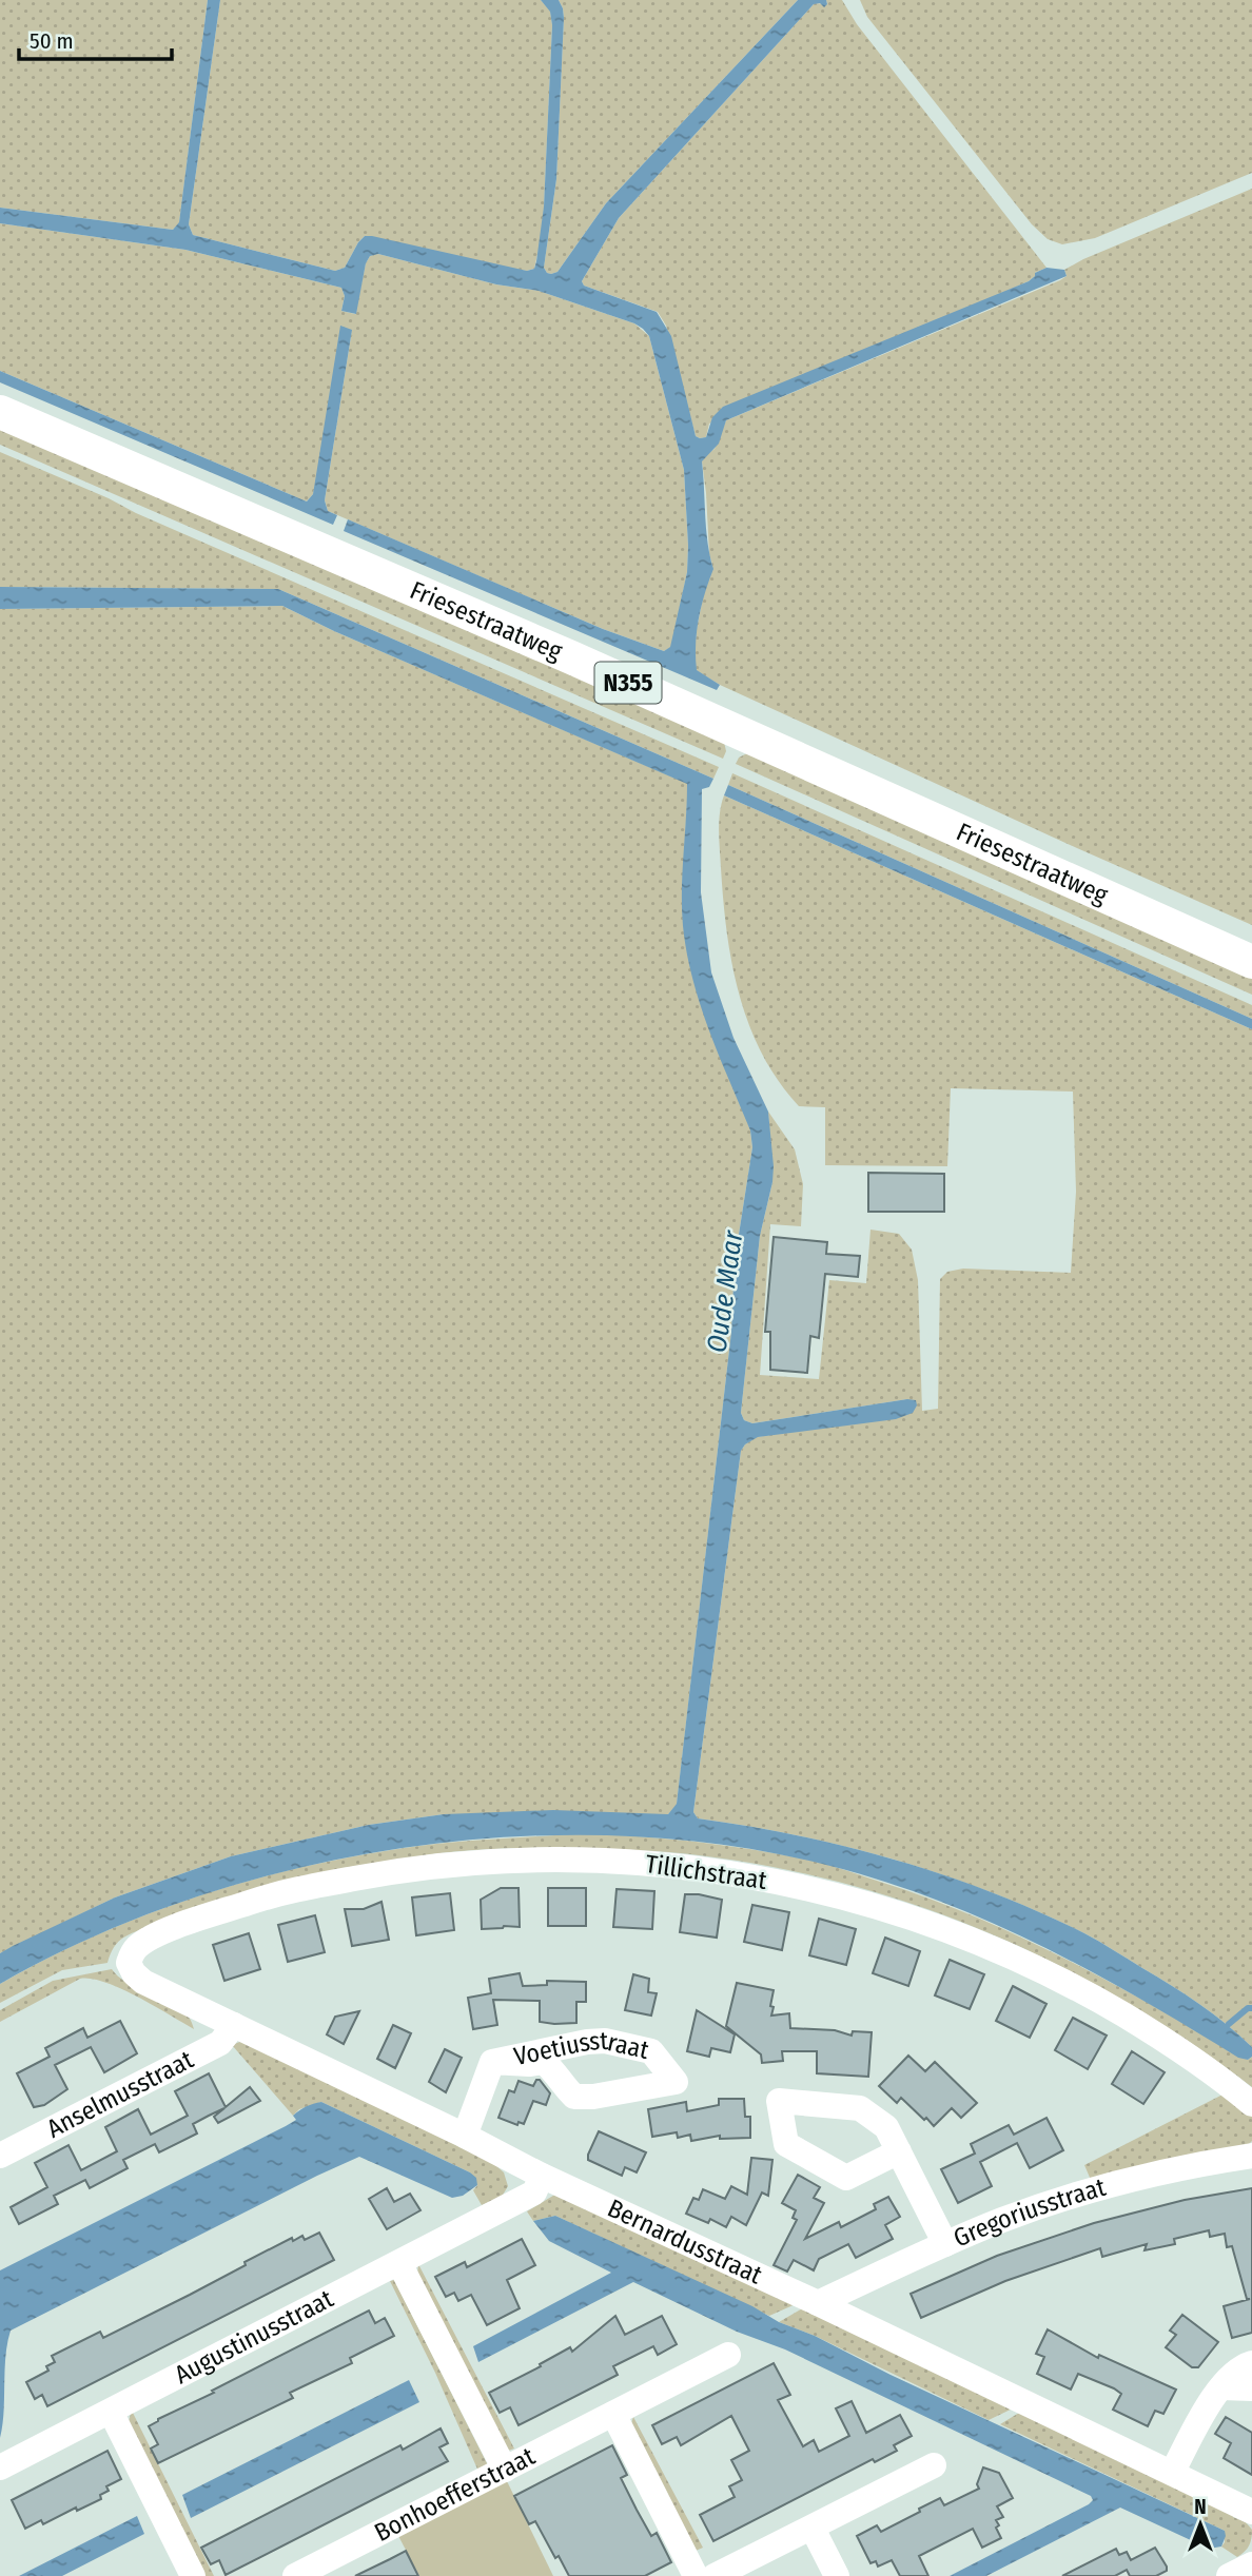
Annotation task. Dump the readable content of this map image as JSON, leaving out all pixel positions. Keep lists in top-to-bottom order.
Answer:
{
  "streets": {
    "main road": ["Friesestraatweg", "N355"],
    "street": [
      "Tillichstraat",
      "Voetiusstraat",
      "Anselmusstraat",
      "Gregoriusstraat",
      "Bernardusstraat",
      "Augustinusstraat",
      "Bonhoefferstraat"
    ]
  },
  "crossings": [
    ["Tillichstraat", "Bernardusstraat"],
    ["Voetiusstraat", "Bernardusstraat"],
    ["Anselmusstraat", "Bernardusstraat"],
    ["Gregoriusstraat", "Bernardusstraat"],
    ["Bernardusstraat", "Augustinusstraat"]
  ],
  "water": ["Oude Maar"],
  "scale_bar": "50 m",
  "north": "top"
}
